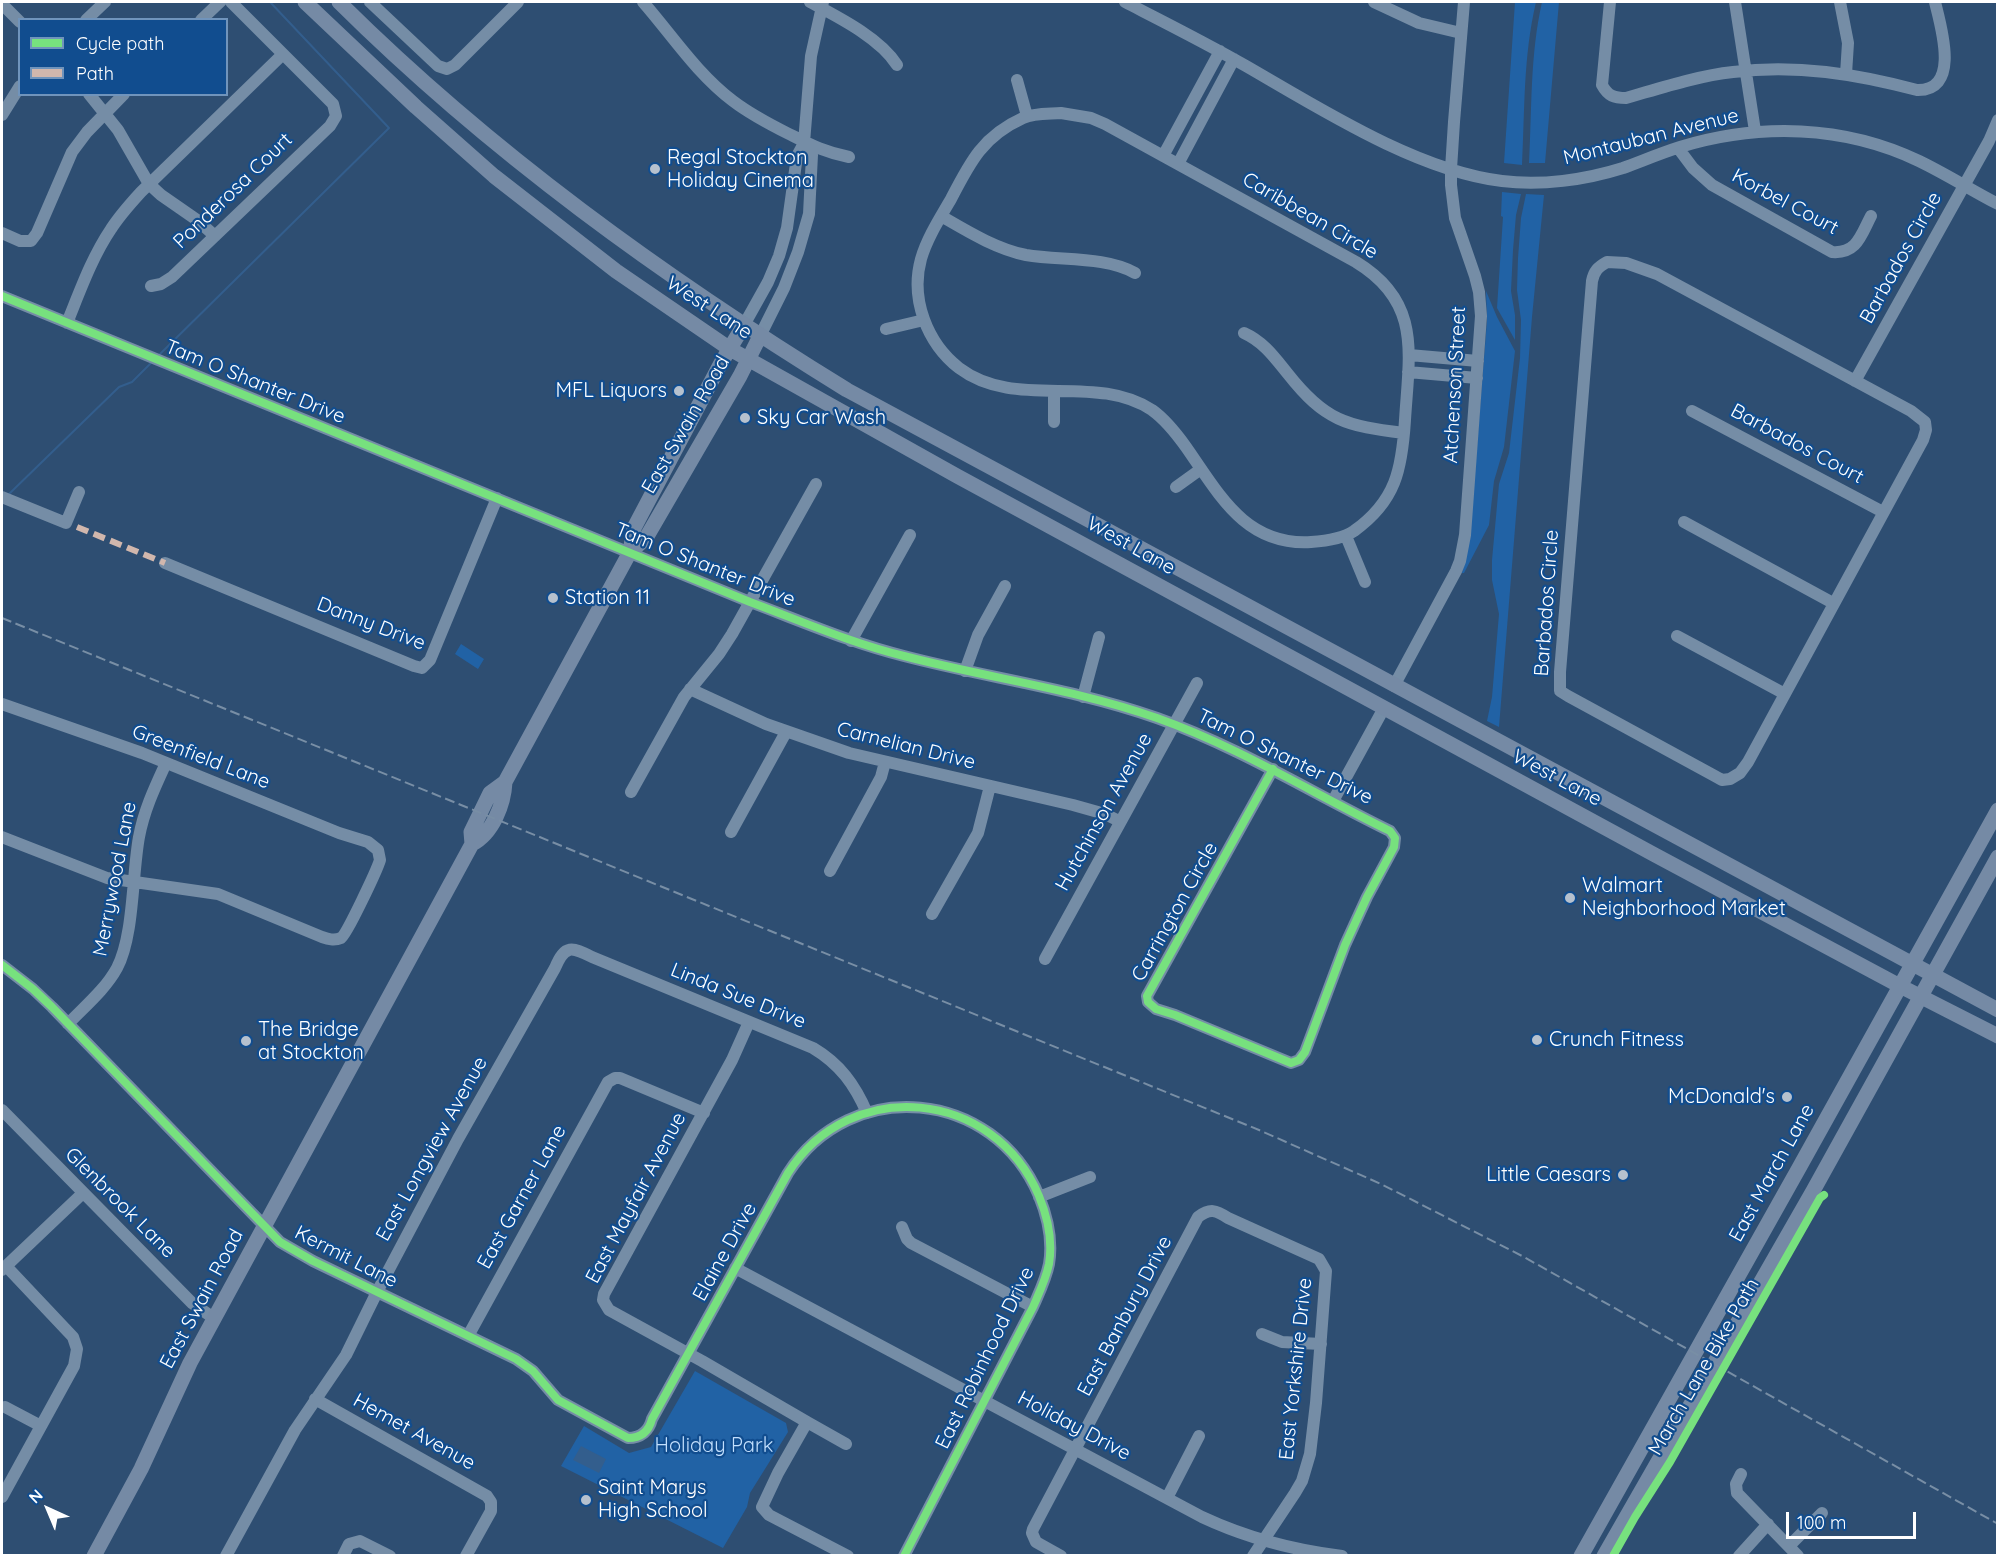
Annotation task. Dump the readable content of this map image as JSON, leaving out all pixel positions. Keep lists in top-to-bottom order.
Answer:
{
  "streets": {
    "main road": ["West Lane", "East Swain Road", "East March Lane"],
    "street": [
      "Montauban Avenue",
      "Ponderosa Court",
      "Korbel Court",
      "Caribbean Circle",
      "Barbados Circle",
      "Tam O Shanter Drive",
      "Atchenson Street",
      "Barbados Court",
      "Danny Drive",
      "Carnelian Drive",
      "Greenfield Lane",
      "Hutchinson Avenue",
      "Merrywood Lane",
      "Carrington Circle",
      "Linda Sue Drive",
      "East Longview Avenue",
      "East Garner Lane",
      "East Mayfair Avenue",
      "Glenbrook Lane",
      "Elaine Drive",
      "Kermit Lane",
      "East Banbury Drive",
      "East Robinhood Drive",
      "East Yorkshire Drive",
      "Holiday Drive",
      "Hemet Avenue"
    ],
    "cycle path": ["March Lane Bike Path"]
  },
  "crossings": [
    ["Montauban Avenue", "Korbel Court"],
    ["Montauban Avenue", "Barbados Circle"],
    ["Montauban Avenue", "Atchenson Street"],
    ["Barbados Circle", "Barbados Court"],
    ["West Lane", "Atchenson Street"],
    ["West Lane", "East Swain Road"],
    ["West Lane", "East March Lane"],
    ["Tam O Shanter Drive", "East Swain Road"],
    ["Tam O Shanter Drive", "Danny Drive"],
    ["Tam O Shanter Drive", "Hutchinson Avenue"],
    ["Tam O Shanter Drive", "Carrington Circle"],
    ["East Swain Road", "Glenbrook Lane"],
    ["East Swain Road", "Kermit Lane"],
    ["Carnelian Drive", "Hutchinson Avenue"],
    ["Greenfield Lane", "Merrywood Lane"],
    ["Merrywood Lane", "Kermit Lane"],
    ["Linda Sue Drive", "East Longview Avenue"],
    ["Linda Sue Drive", "East Mayfair Avenue"],
    ["Linda Sue Drive", "Elaine Drive"],
    ["Linda Sue Drive", "East Robinhood Drive"],
    ["East Longview Avenue", "Kermit Lane"],
    ["East Longview Avenue", "Hemet Avenue"],
    ["East Garner Lane", "East Mayfair Avenue"],
    ["East Garner Lane", "Kermit Lane"],
    ["East Mayfair Avenue", "Elaine Drive"],
    ["Elaine Drive", "Kermit Lane"],
    ["Elaine Drive", "East Robinhood Drive"],
    ["Elaine Drive", "Holiday Drive"],
    ["East Banbury Drive", "East Yorkshire Drive"],
    ["East Banbury Drive", "Holiday Drive"],
    ["East Robinhood Drive", "Holiday Drive"],
    ["East Yorkshire Drive", "Holiday Drive"]
  ],
  "parks": ["Holiday Park"],
  "places": [
    "Regal Stockton Holiday Cinema",
    "MFL Liquors",
    "Sky Car Wash",
    "Station 11",
    "Walmart Neighborhood Market",
    "Crunch Fitness",
    "The Bridge at Stockton",
    "McDonald's",
    "Little Caesars",
    "Saint Marys High School"
  ],
  "legend": ["Cycle path", "Path"],
  "scale_bar": "100 m",
  "north": "top left"
}
